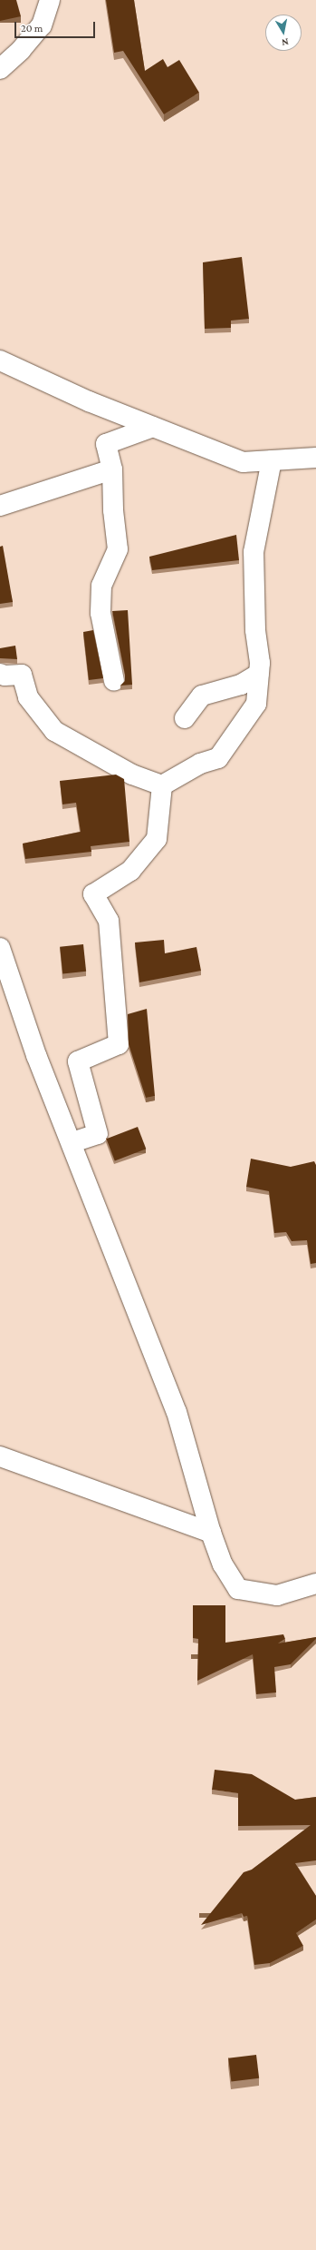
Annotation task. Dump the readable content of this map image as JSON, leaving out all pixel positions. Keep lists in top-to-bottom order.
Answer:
{
  "scale_bar": "20 m",
  "north": "bottom"
}
